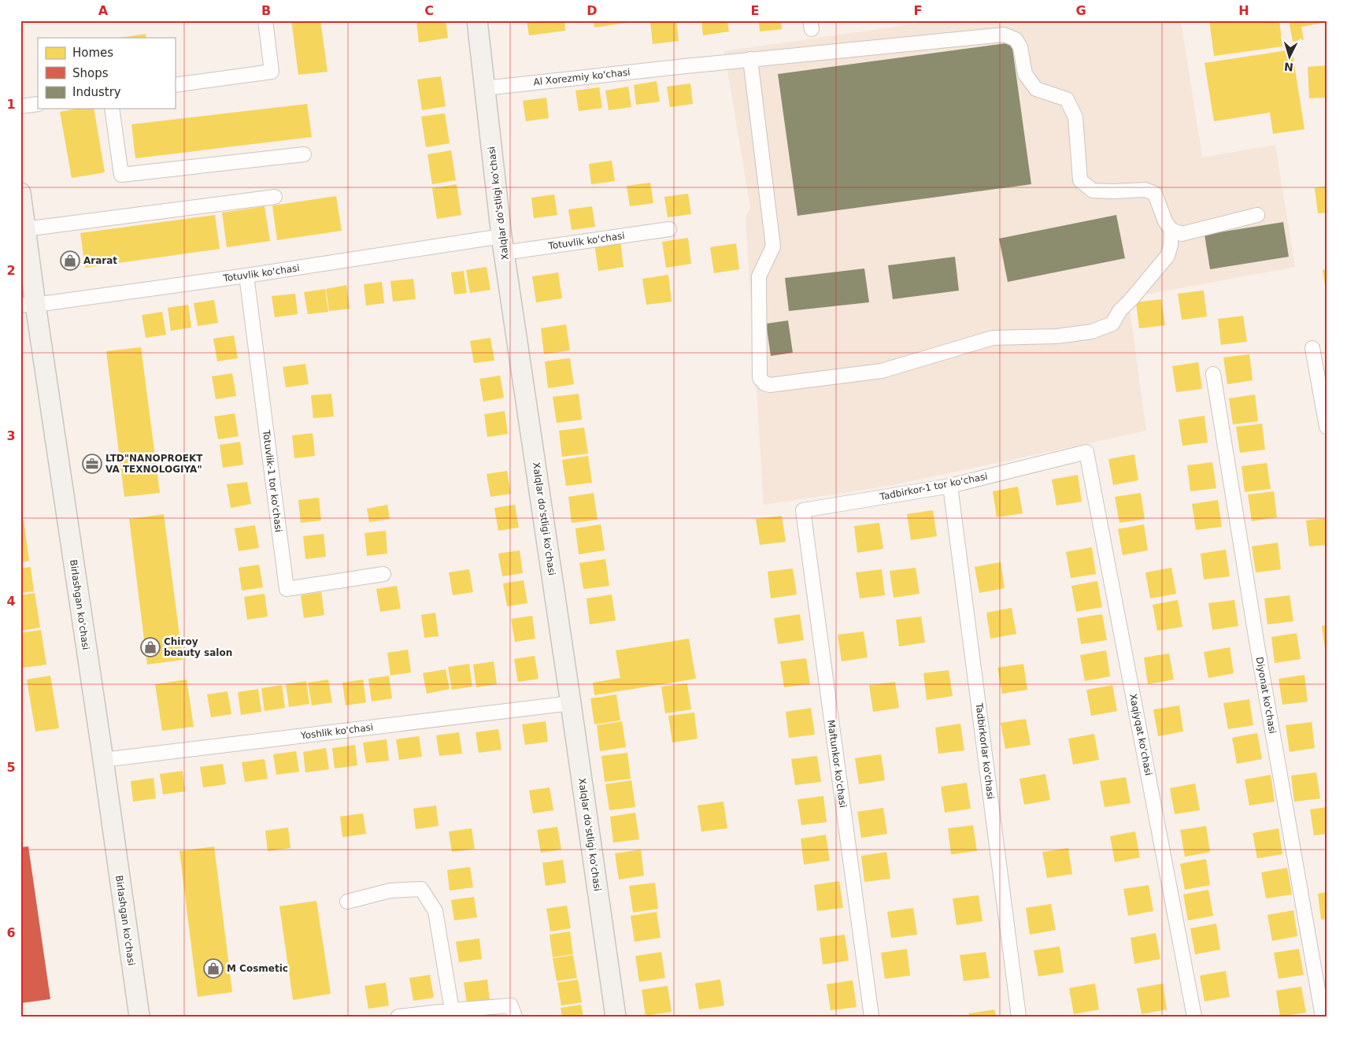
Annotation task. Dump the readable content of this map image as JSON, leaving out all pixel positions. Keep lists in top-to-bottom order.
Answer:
{
  "streets": {
    "street": [
      "Al Xorezmiy ko'chasi",
      "Xalqlar do'stligi ko'chasi",
      "Totuvlik ko'chasi",
      "Totuvlik-1 tor ko'chasi",
      "Tadbirkor-1 tor ko'chasi",
      "Birlashgan ko'chasi",
      "Diyonat ko'chasi",
      "Yoshlik ko'chasi",
      "Xaqiyqat ko'chasi",
      "Tadbirkorlar ko'chasi",
      "Maftunkor ko'chasi"
    ]
  },
  "crossings": [
    ["Al Xorezmiy ko'chasi", "Xalqlar do'stligi ko'chasi"],
    ["Xalqlar do'stligi ko'chasi", "Totuvlik ko'chasi"],
    ["Xalqlar do'stligi ko'chasi", "Yoshlik ko'chasi"],
    ["Totuvlik ko'chasi", "Totuvlik-1 tor ko'chasi"],
    ["Totuvlik ko'chasi", "Birlashgan ko'chasi"],
    ["Tadbirkor-1 tor ko'chasi", "Xaqiyqat ko'chasi"],
    ["Tadbirkor-1 tor ko'chasi", "Tadbirkorlar ko'chasi"],
    ["Tadbirkor-1 tor ko'chasi", "Maftunkor ko'chasi"],
    ["Birlashgan ko'chasi", "Yoshlik ko'chasi"]
  ],
  "places": {
    "shop": ["Ararat", "Chiroy beauty salon", "M Cosmetic"],
    "office": ["LTD\"NANOPROEKT VA TEXNOLOGIYA\""]
  },
  "legend": ["Homes", "Shops", "Industry"],
  "north": "bottom",
  "grid": {
    "columns": [
      "A",
      "B",
      "C",
      "D",
      "E",
      "F",
      "G",
      "H"
    ],
    "rows": [
      "1",
      "2",
      "3",
      "4",
      "5",
      "6"
    ]
  }
}
